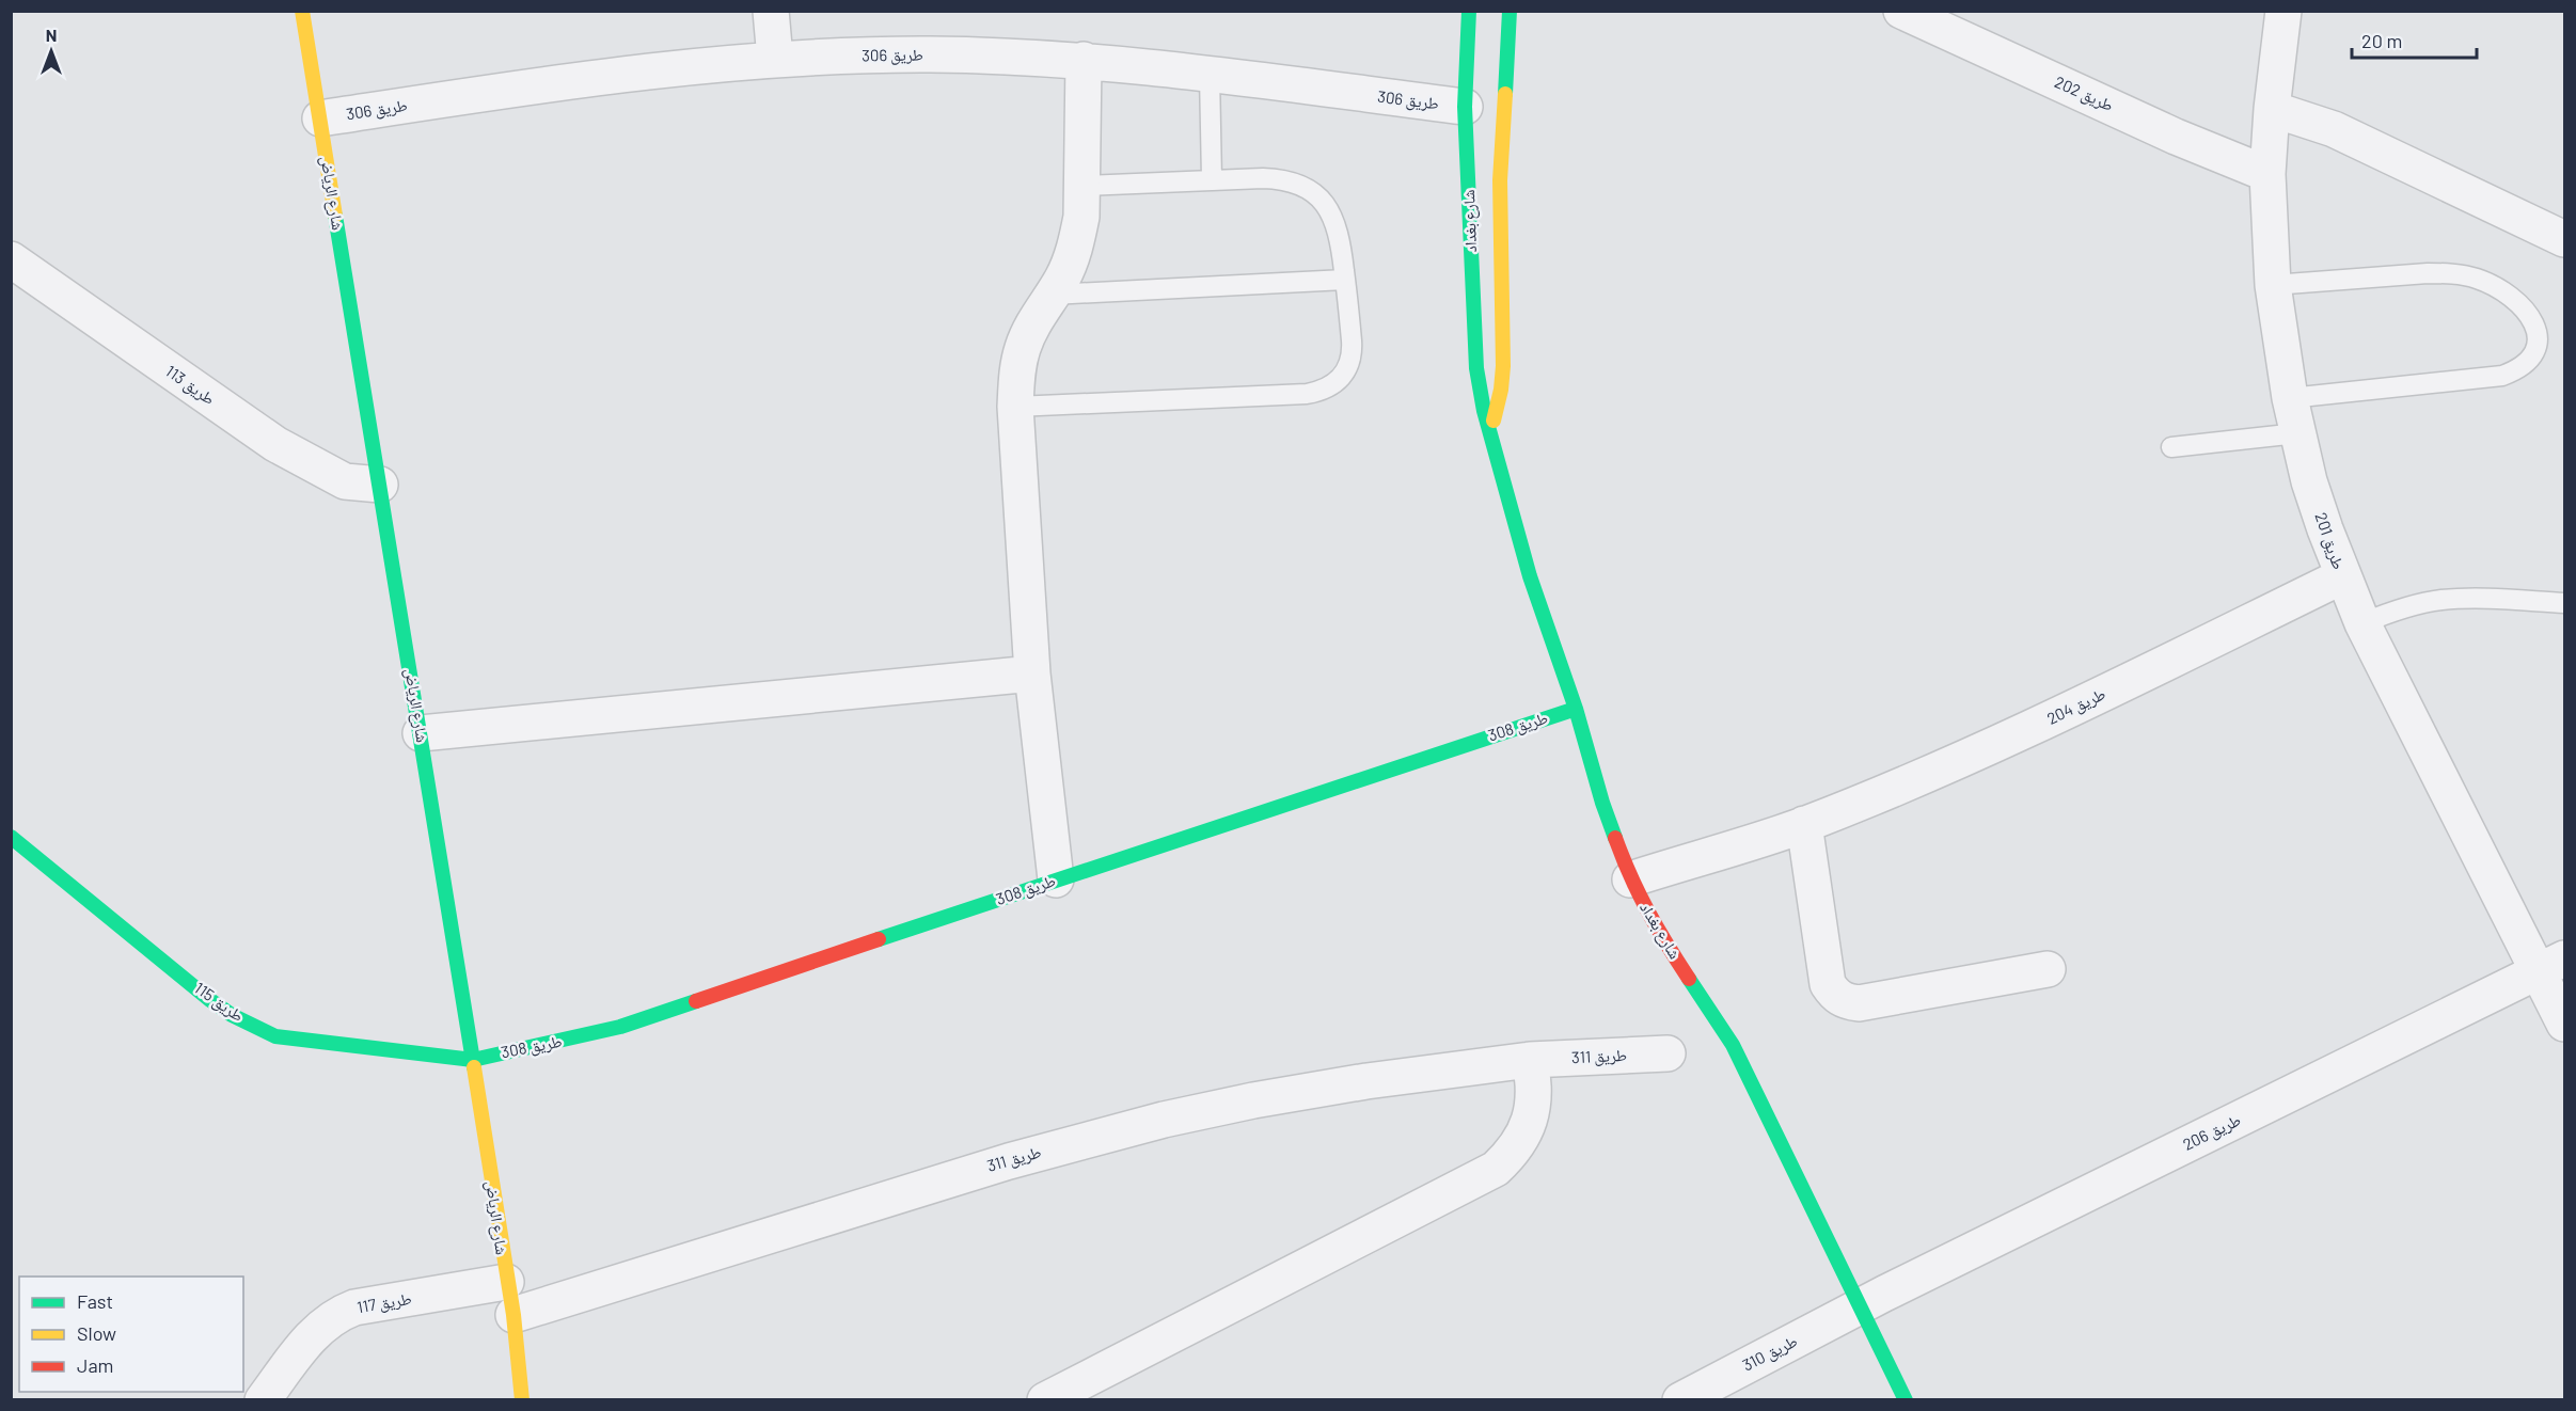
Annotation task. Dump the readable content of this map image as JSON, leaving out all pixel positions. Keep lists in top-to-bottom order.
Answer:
{
  "streets": {
    "street": [
      "طريق 306",
      "طريق 202",
      "شارع الرياض",
      "شارع بغداد",
      "طريق 113",
      "طريق 201",
      "طريق 204",
      "طريق 308",
      "طريق 115",
      "طريق 311",
      "طريق 206",
      "طريق 117",
      "طريق 310"
    ]
  },
  "crossings": [
    ["طريق 306", "شارع الرياض"],
    ["طريق 306", "شارع بغداد"],
    ["طريق 202", "طريق 201"],
    ["شارع الرياض", "طريق 113"],
    ["شارع الرياض", "طريق 308"],
    ["شارع الرياض", "طريق 115"],
    ["شارع الرياض", "طريق 311"],
    ["شارع الرياض", "طريق 117"],
    ["شارع بغداد", "طريق 204"],
    ["شارع بغداد", "طريق 308"],
    ["شارع بغداد", "طريق 206"],
    ["شارع بغداد", "طريق 310"],
    ["طريق 201", "طريق 204"],
    ["طريق 201", "طريق 206"],
    ["طريق 308", "طريق 115"],
    ["طريق 311", "طريق 117"],
    ["طريق 206", "طريق 310"]
  ],
  "legend": ["Fast", "Slow", "Jam"],
  "scale_bar": "20 m",
  "north": "top"
}
